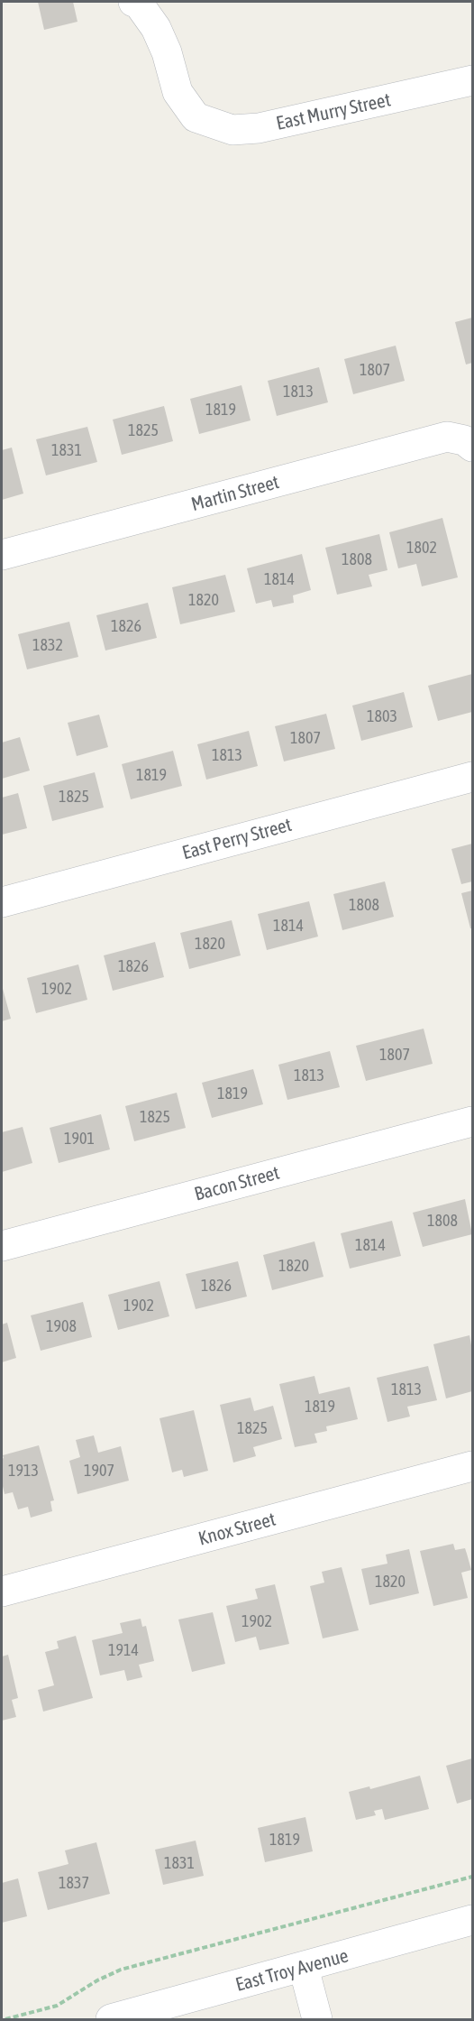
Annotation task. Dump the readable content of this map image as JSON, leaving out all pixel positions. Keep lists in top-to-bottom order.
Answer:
{
  "streets": {
    "street": [
      "East Murry Street",
      "Martin Street",
      "East Perry Street",
      "Bacon Street",
      "Knox Street",
      "East Troy Avenue"
    ]
  },
  "house_numbers": [
    "1807",
    "1813",
    "1819",
    "1825",
    "1831",
    "1802",
    "1808",
    "1814",
    "1820",
    "1826",
    "1832",
    "1803",
    "1807",
    "1813",
    "1819",
    "1825",
    "1808",
    "1814",
    "1820",
    "1826",
    "1902",
    "1807",
    "1813",
    "1819",
    "1825",
    "1901",
    "1808",
    "1814",
    "1820",
    "1826",
    "1902",
    "1908",
    "1813",
    "1819",
    "1825",
    "1913",
    "1907",
    "1820",
    "1902",
    "1914",
    "1819",
    "1831",
    "1837"
  ]
}
